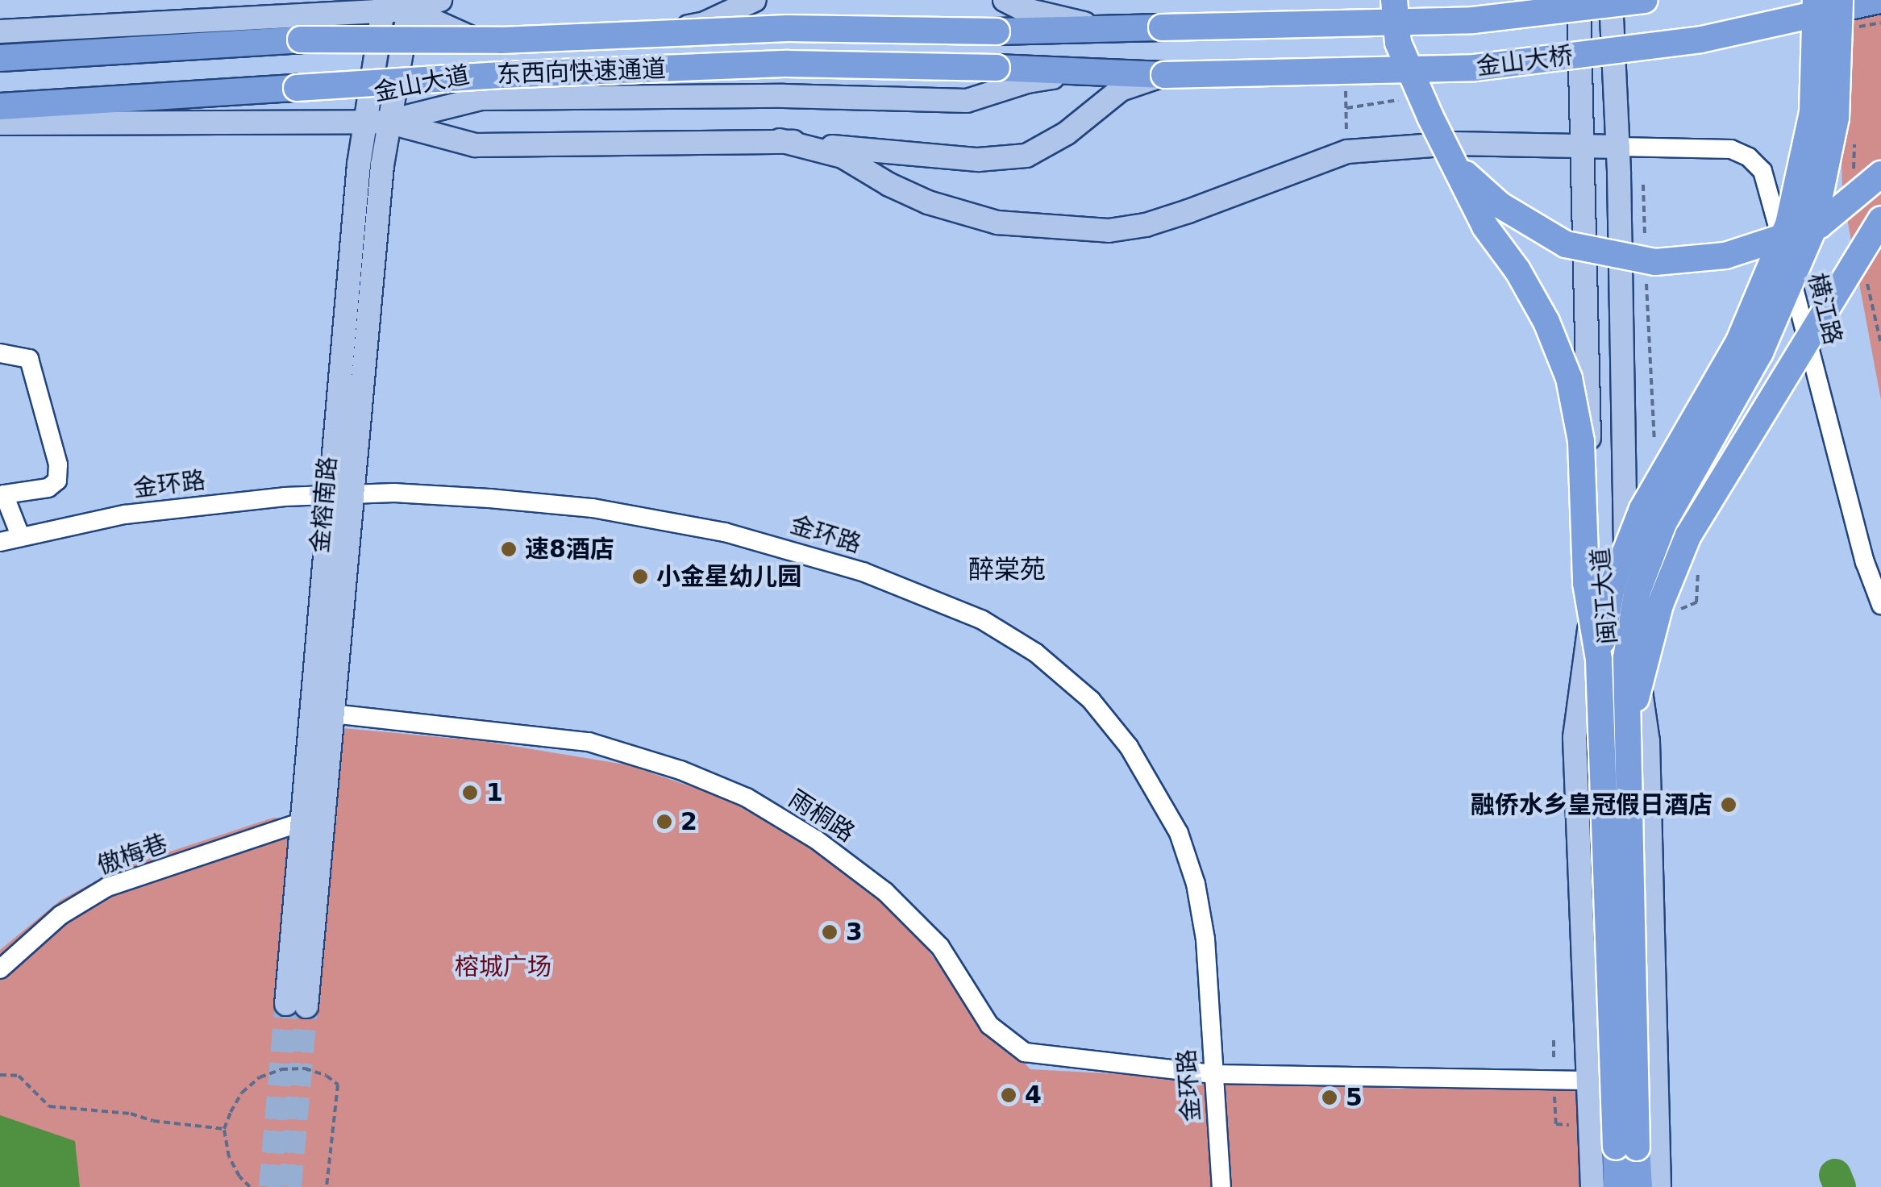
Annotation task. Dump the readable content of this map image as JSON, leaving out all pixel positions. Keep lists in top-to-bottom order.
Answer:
{
  "streets": {
    "highway": ["金山大桥", "东西向快速通道"],
    "main road": ["金山大道", "金榕南路", "闽江大道"],
    "street": [
      "横江路",
      "金环路",
      "雨桐路",
      "傲梅巷"
    ]
  },
  "crossings": [
    ["金山大桥", "东西向快速通道"],
    ["东西向快速通道", "金山大道"],
    ["金山大道", "金榕南路"],
    ["横江路", "闽江大道"],
    ["金环路", "金榕南路"],
    ["金环路", "雨桐路"],
    ["金榕南路", "雨桐路"],
    ["金榕南路", "傲梅巷"],
    ["闽江大道", "雨桐路"]
  ],
  "districts": ["醉棠苑"],
  "parks": ["榕城广场"],
  "places": [
    "速8酒店",
    "小金星幼儿园",
    "1",
    "融侨水乡皇冠假日酒店",
    "2",
    "3",
    "4",
    "5"
  ]
}
